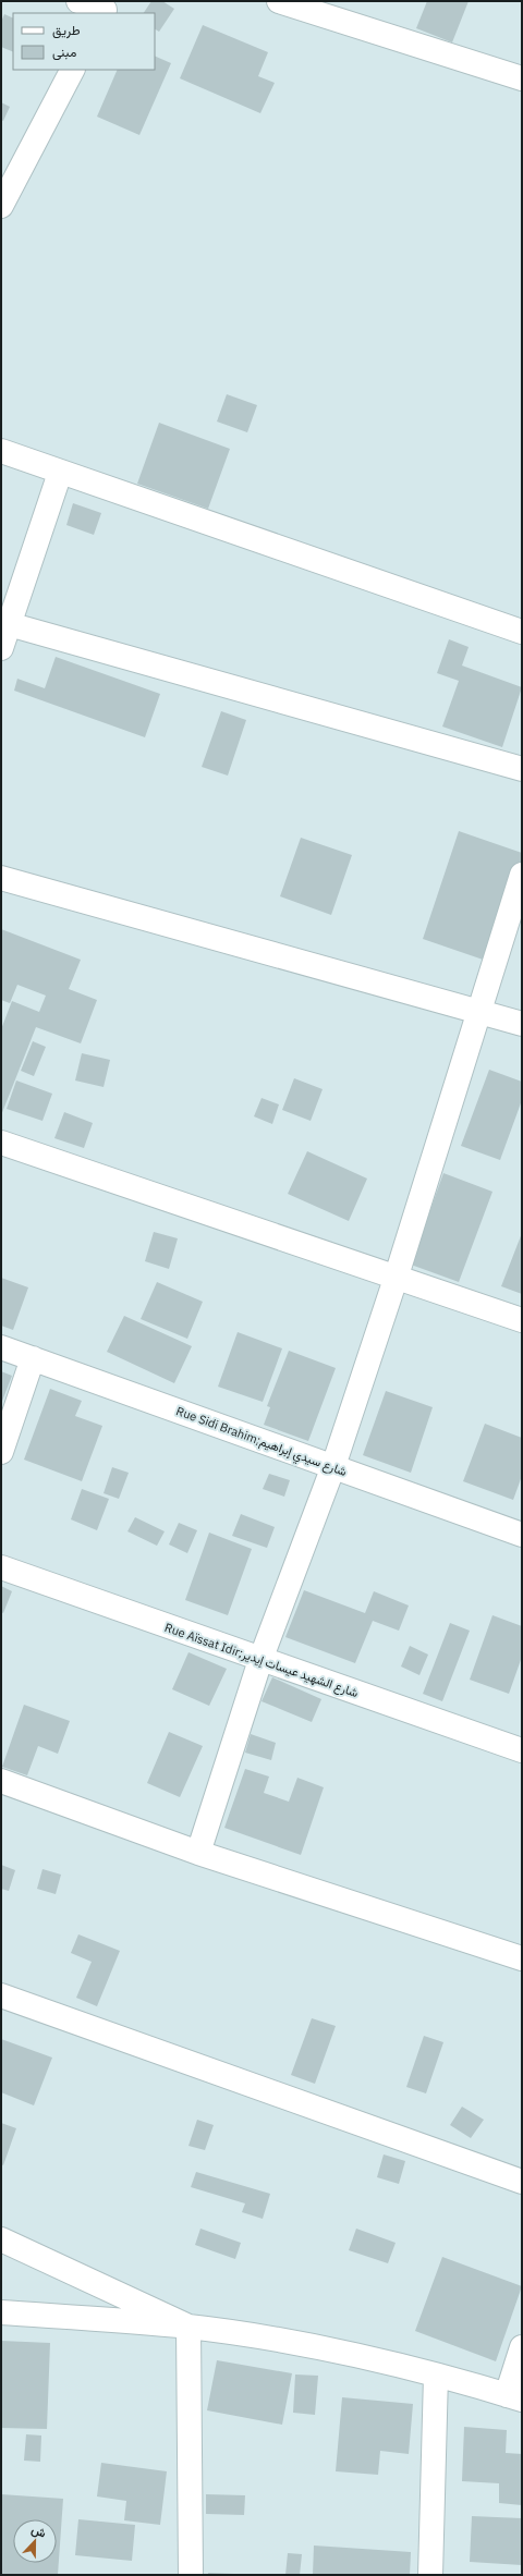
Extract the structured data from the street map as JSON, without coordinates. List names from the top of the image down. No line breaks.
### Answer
{"streets":{"street":["Rue Sidi Brahim;شارع سيدي إبراهيم","Rue Aïssat Idir;شارع الشهيد عيسات إيدير"]},"legend":["طريق","مبنى"],"north":"top"}
